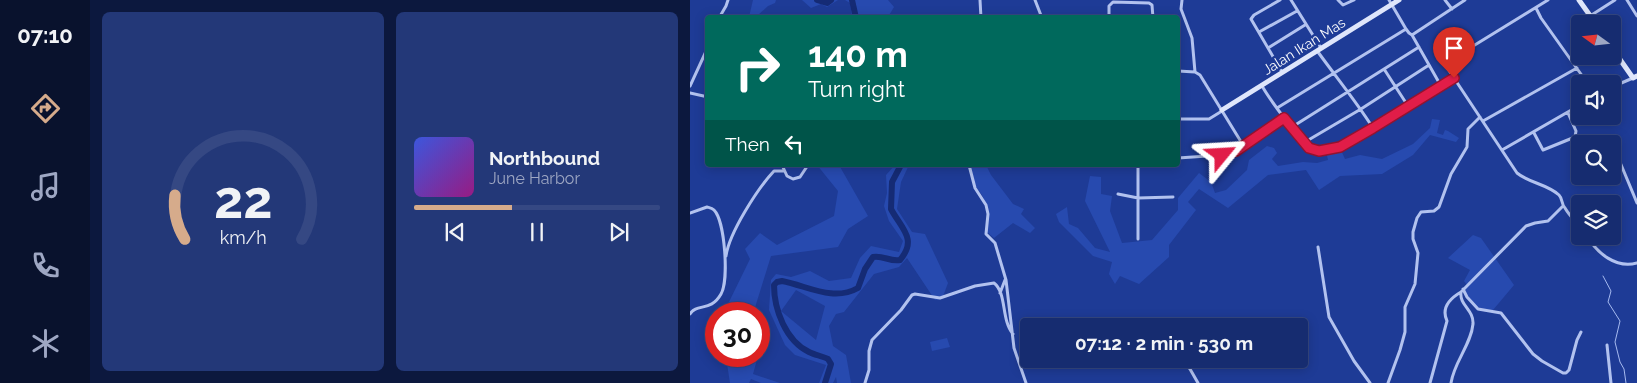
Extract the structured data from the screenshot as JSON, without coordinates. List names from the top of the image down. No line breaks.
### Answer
{"streets":{"street":["Jalan Ikan Mas"]},"north":"left","page":{"tabs":"07:10","turn":["140 m","Turn right"],"then":"Then","song":["Northbound","June Harbor"],"limit":"30","trip":"07:12 · 2 min · 530 m","gauge":["22","km/h"]}}
